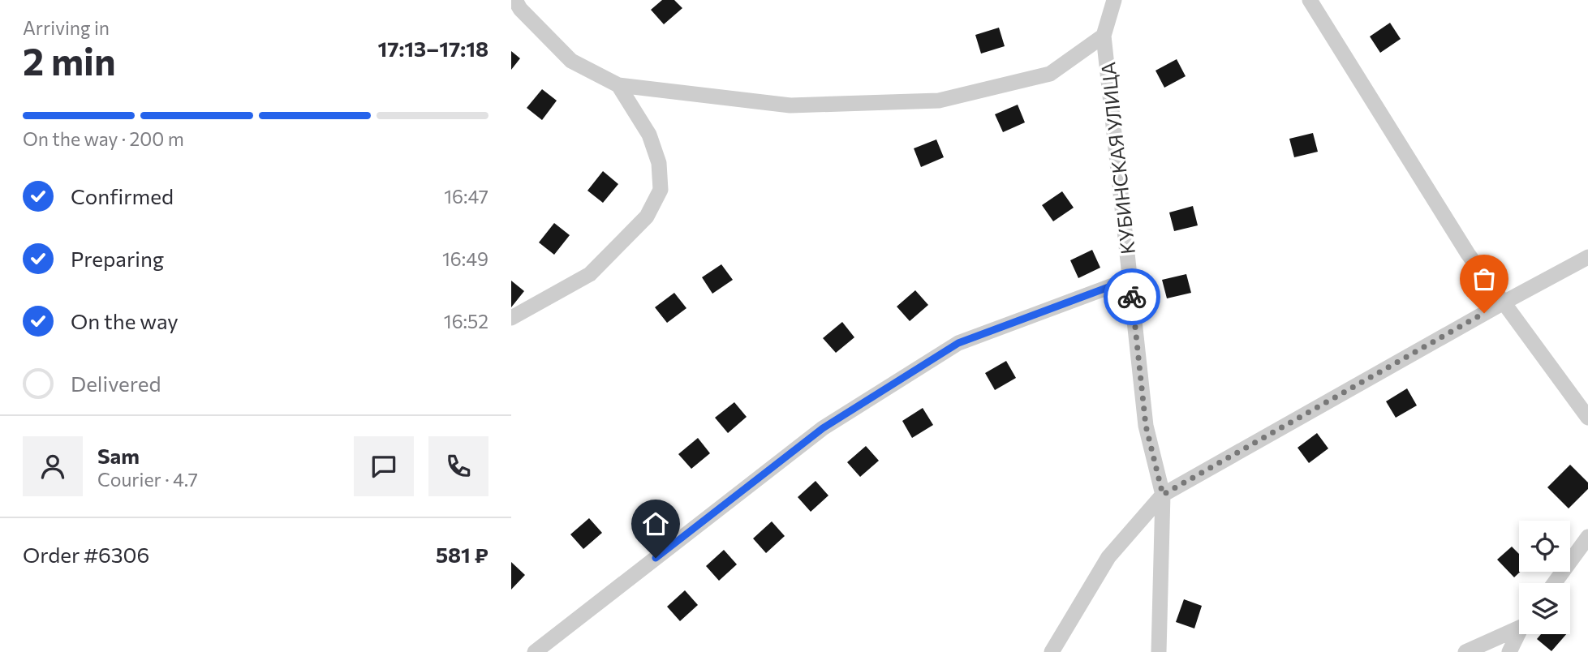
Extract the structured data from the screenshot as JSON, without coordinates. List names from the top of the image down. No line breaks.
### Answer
{"streets":{"street":["КУБИНСКАЯ УЛИЦА"]},"page":{"heading":["2 min","Arriving in","17:13–17:18"],"panel":["Sam","Courier · 4.7","Order #6306","581 ₽"],"bar":"On the way · 200 m","list":[["Confirmed","16:47"],["Preparing","16:49"],["On the way","16:52"],"Delivered"]}}
